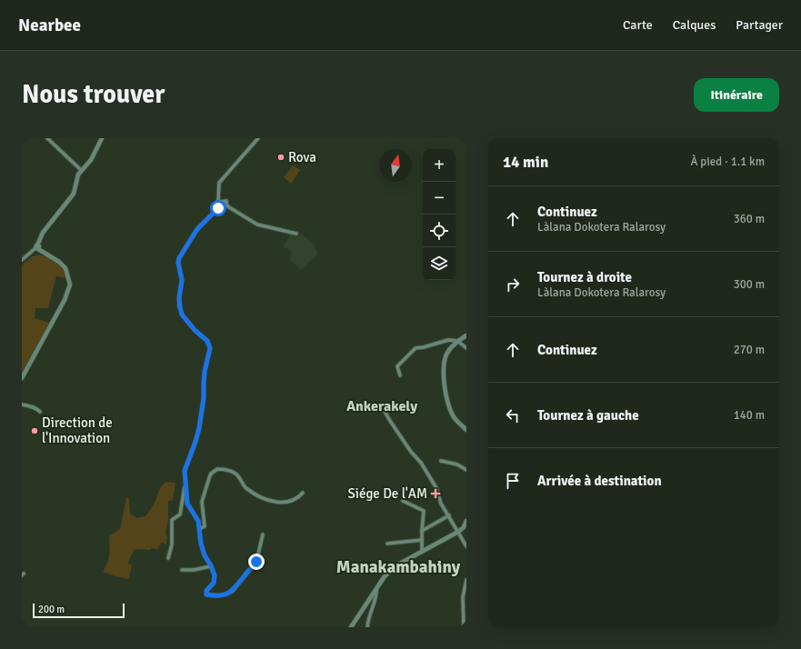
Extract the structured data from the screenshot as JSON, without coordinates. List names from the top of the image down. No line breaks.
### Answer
{"districts":["Ankerakely","Manakambahiny"],"places":{"other":["Rova","Direction de l'Innovation"],"health":["Siége De l'AM"]},"scale_bar":"200 m","north":"top","page":{"header":"Nearbee","nav":["Carte","Calques","Partager"],"buttons":"Itinéraire","title":"Nous trouver","heading":["14 min","À pied · 1.1 km"],"map_buttons":["+","−"],"list":[["Continuez","Làlana Dokotera Ralarosy","360 m"],["Tournez à droite","Làlana Dokotera Ralarosy","300 m"],["Continuez","270 m"],["Tournez à gauche","140 m"],"Arrivée à destination"],"scale":"200 m"}}
